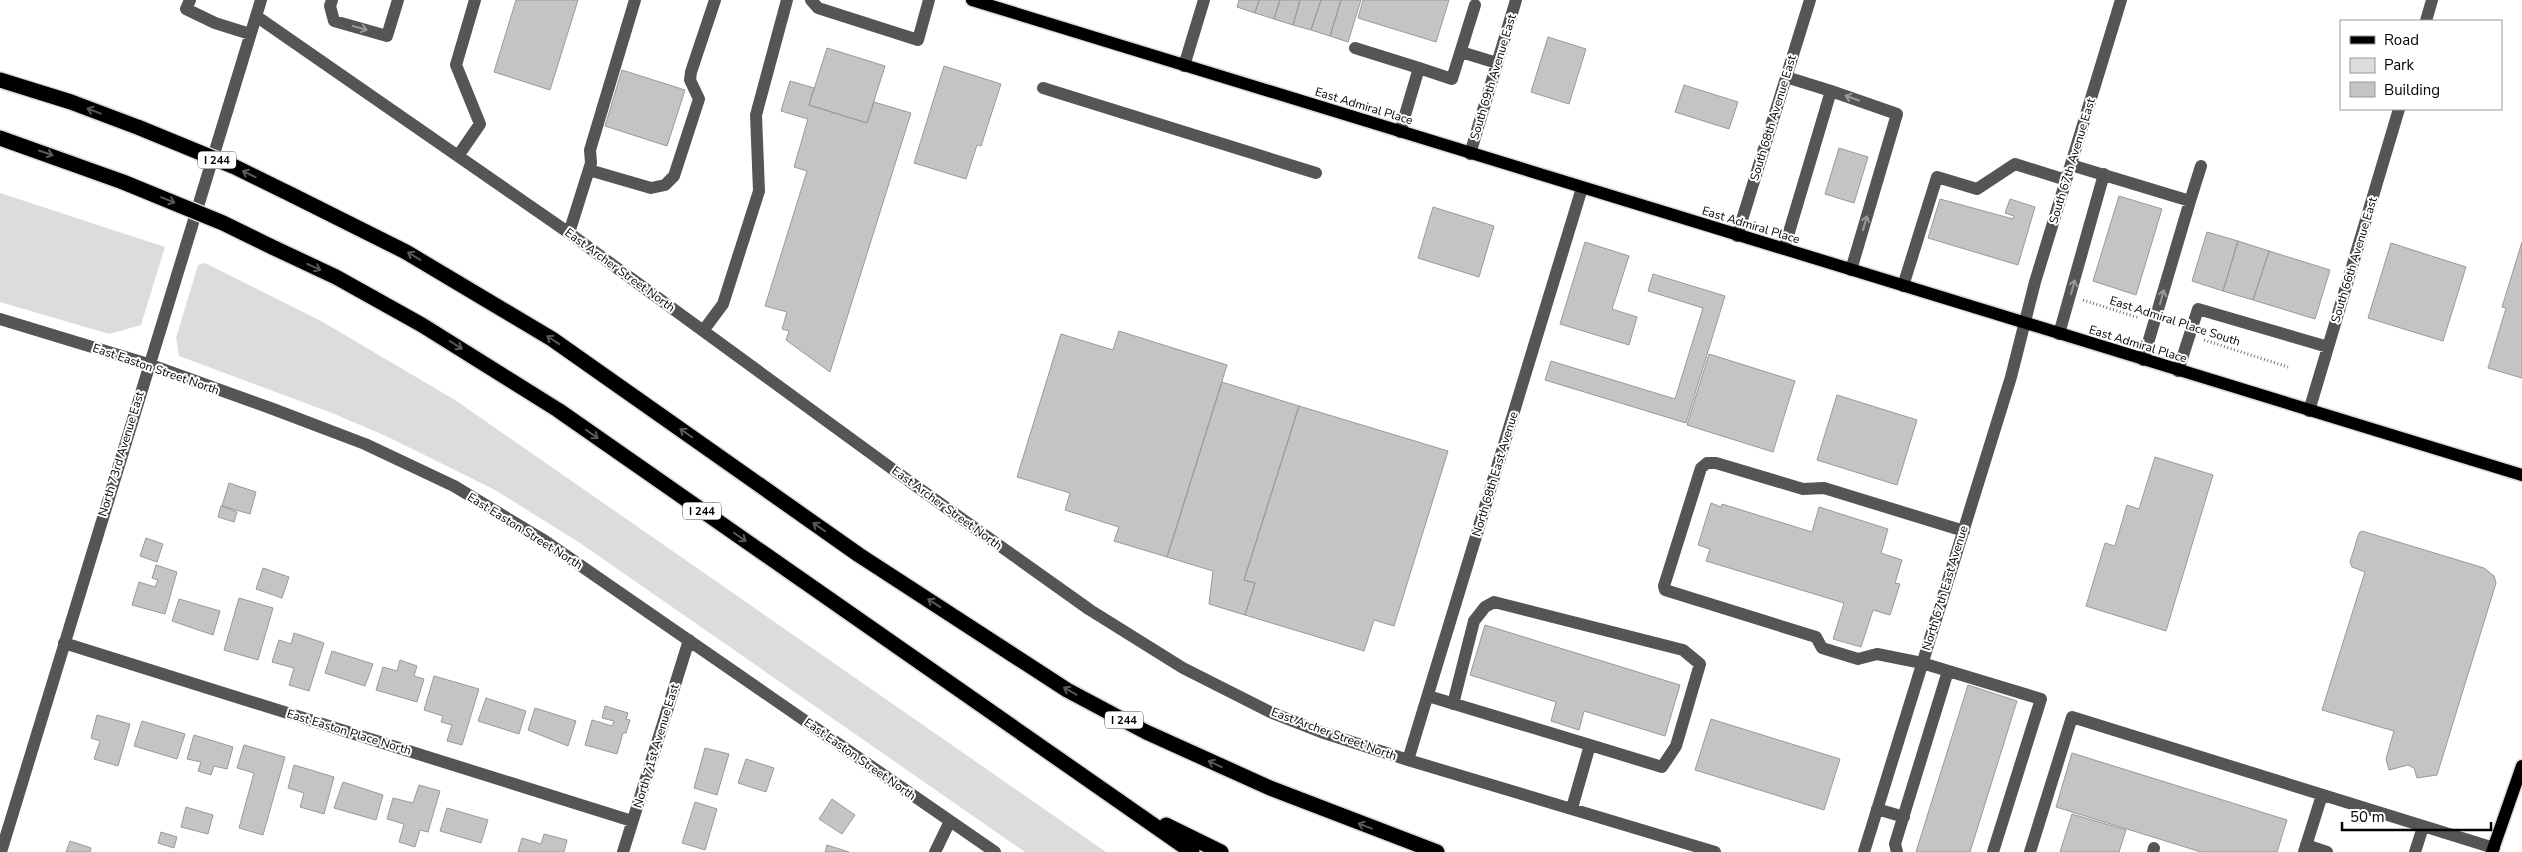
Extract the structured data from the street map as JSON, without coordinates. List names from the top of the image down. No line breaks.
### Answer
{"streets":{"highway":["I 244"],"main road":["East Admiral Place"],"street":["South 69th Avenue East","South 68th Avenue East","South 67th Avenue East","South 66th Avenue East","East Archer Street North","East Easton Street North","North 73rd Avenue East","North 68th East Avenue","North 67th East Avenue","East Easton Place North","North 71st Avenue East"],"path":["East Admiral Place South"]},"crossings":[["South 69th Avenue East","East Admiral Place"],["East Admiral Place","South 68th Avenue East"],["East Admiral Place","South 67th Avenue East"],["East Admiral Place","South 66th Avenue East"],["East Admiral Place","North 68th East Avenue"],["East Admiral Place","North 67th East Avenue"],["South 67th Avenue East","North 67th East Avenue"],["East Archer Street North","North 73rd Avenue East"],["East Archer Street North","North 68th East Avenue"],["East Easton Street North","North 73rd Avenue East"],["East Easton Street North","North 71st Avenue East"],["North 73rd Avenue East","East Easton Place North"],["East Easton Place North","North 71st Avenue East"]],"legend":["Road","Park","Building"],"scale_bar":"50 m"}
